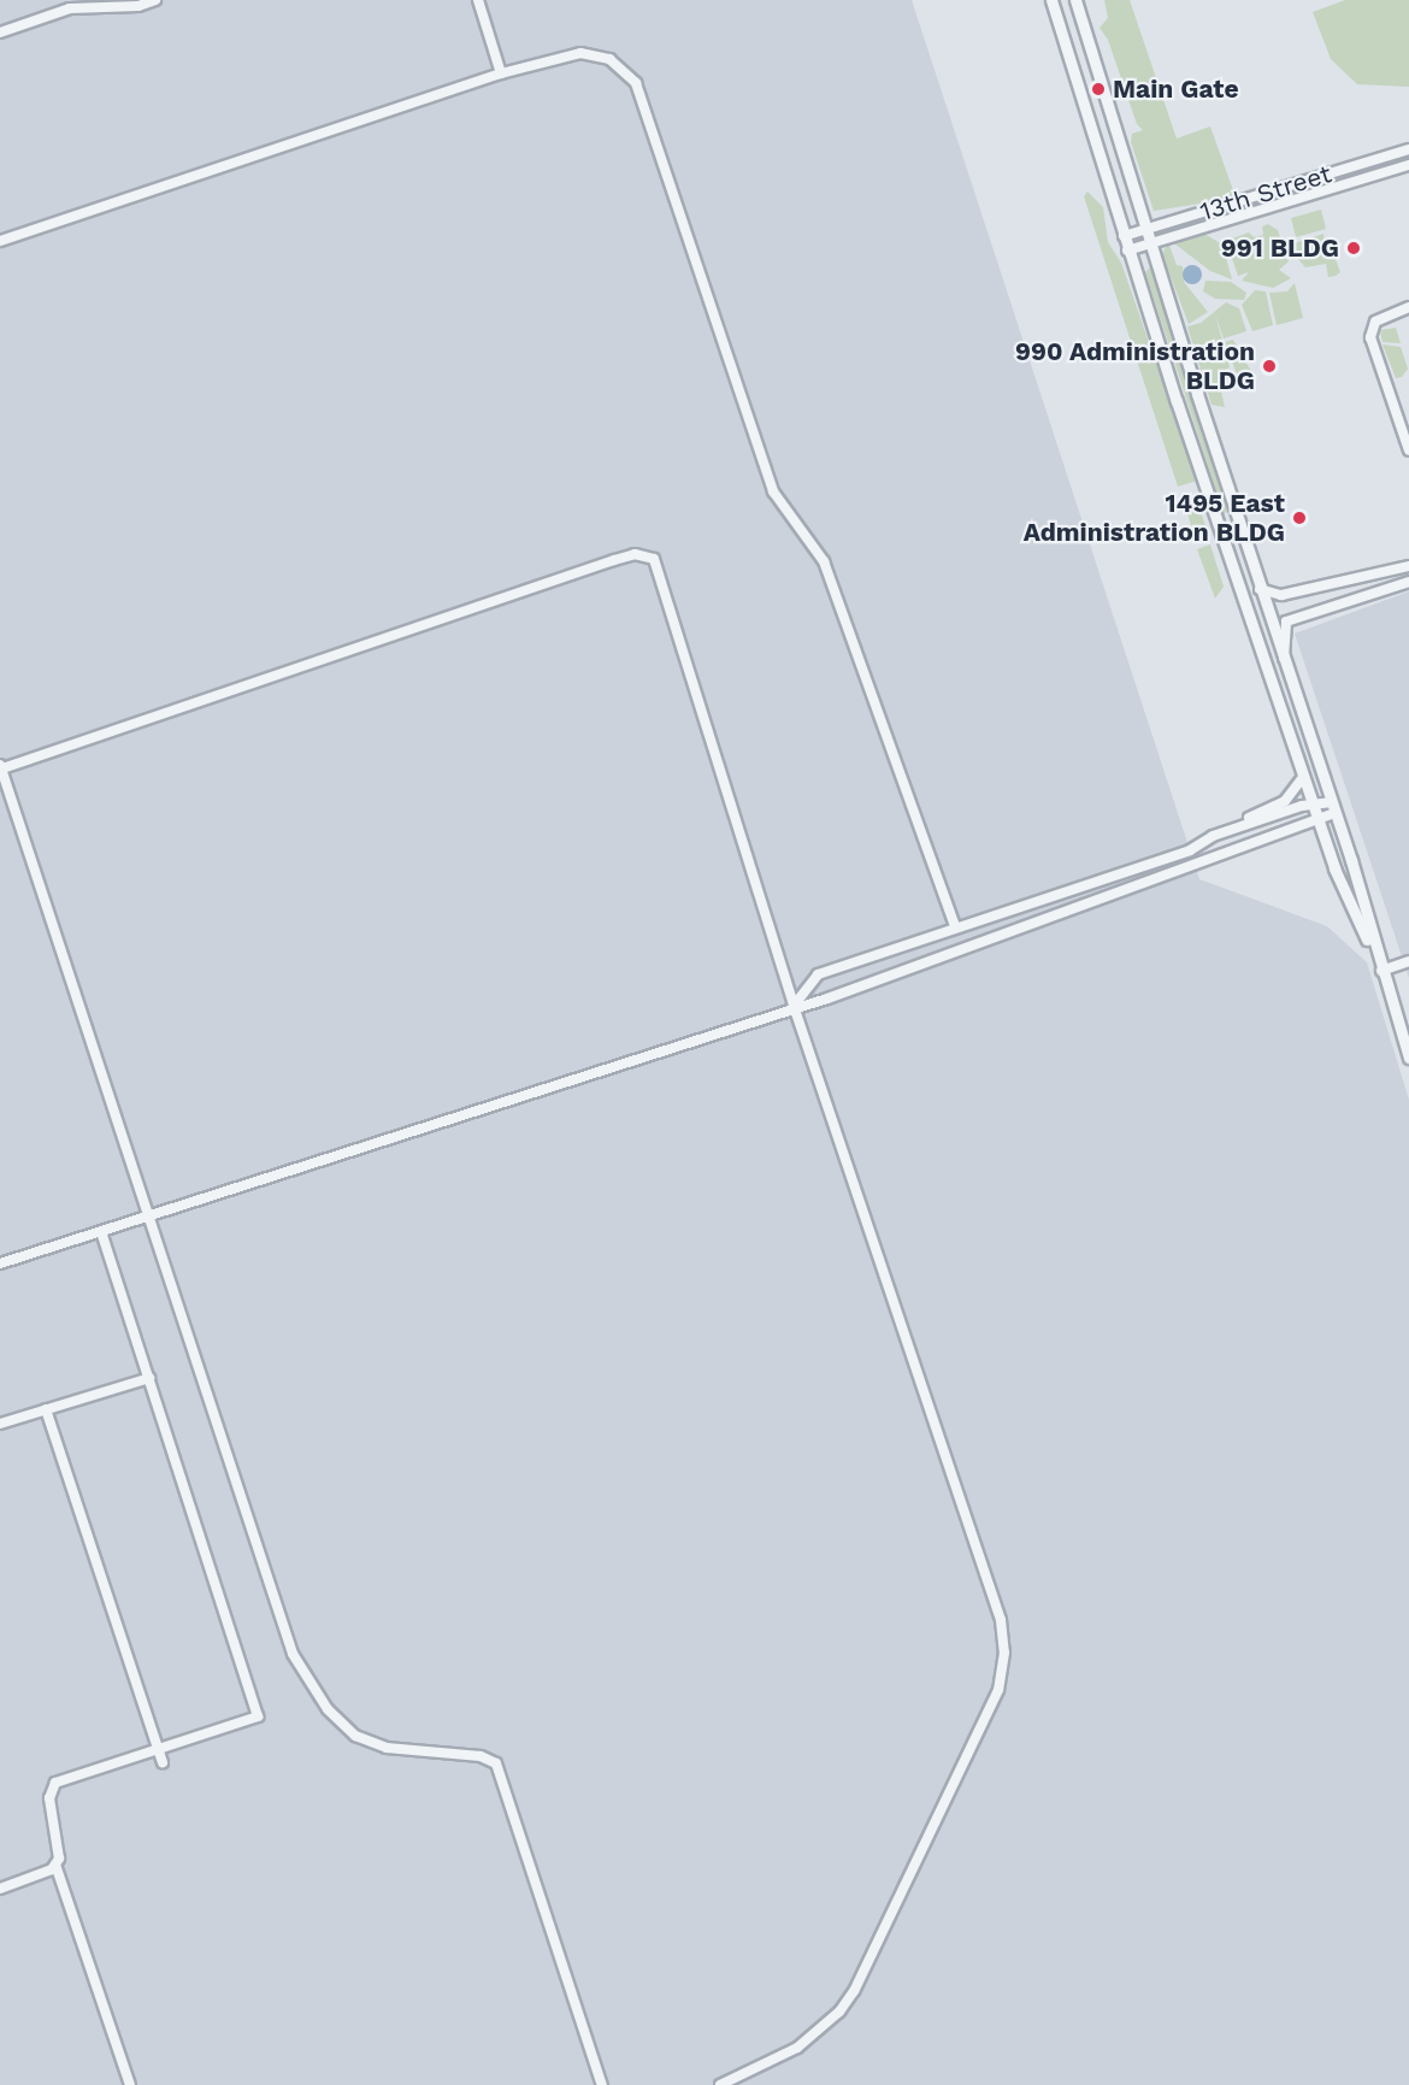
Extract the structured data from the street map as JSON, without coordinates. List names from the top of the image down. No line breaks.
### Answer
{"streets":{"street":["13th Street"]},"places":["Main Gate","991 BLDG","990 Administration BLDG","1495 East Administration BLDG"]}
